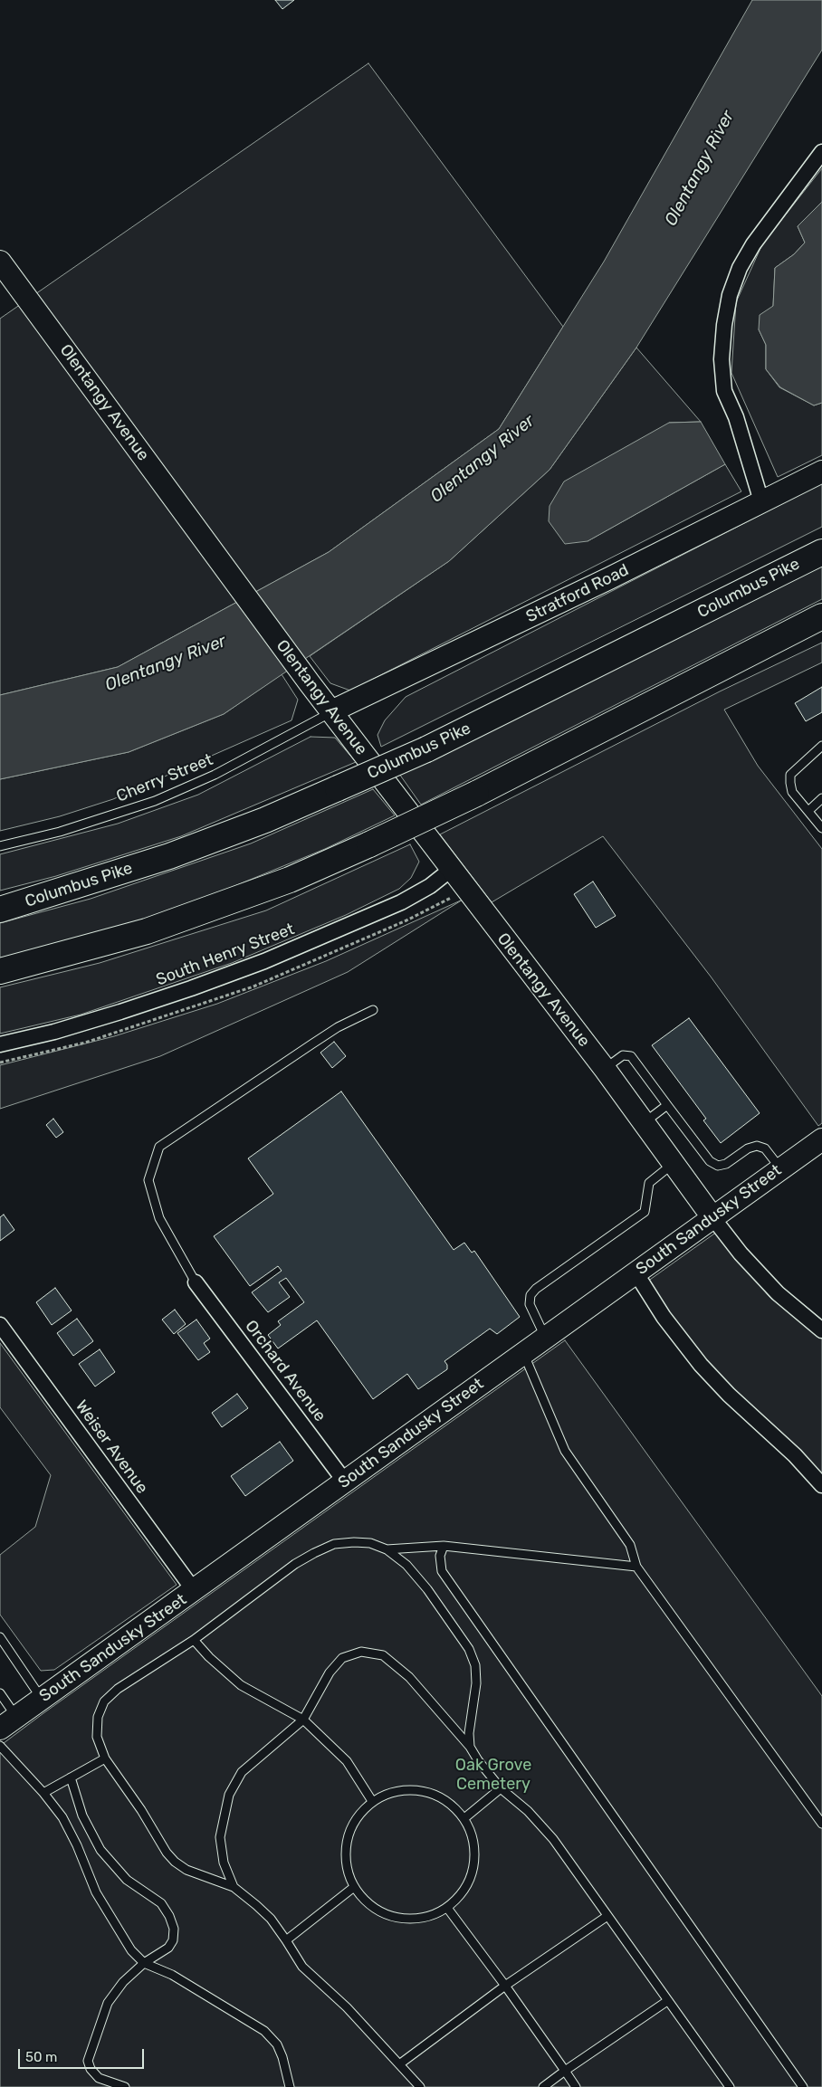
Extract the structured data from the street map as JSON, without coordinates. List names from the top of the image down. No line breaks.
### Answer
{"streets":{"highway":["Columbus Pike"],"street":["Olentangy Avenue","Stratford Road","South Henry Street","South Sandusky Street","Orchard Avenue","Weiser Avenue"],"lane":["Cherry Street"]},"crossings":[["Olentangy Avenue","Stratford Road"],["Olentangy Avenue","Cherry Street"],["Olentangy Avenue","South Henry Street"],["Olentangy Avenue","South Sandusky Street"],["Stratford Road","Cherry Street"],["South Sandusky Street","Orchard Avenue"],["South Sandusky Street","Weiser Avenue"]],"water":["Olentangy River"],"parks":["Oak Grove Cemetery"],"scale_bar":"50 m"}
